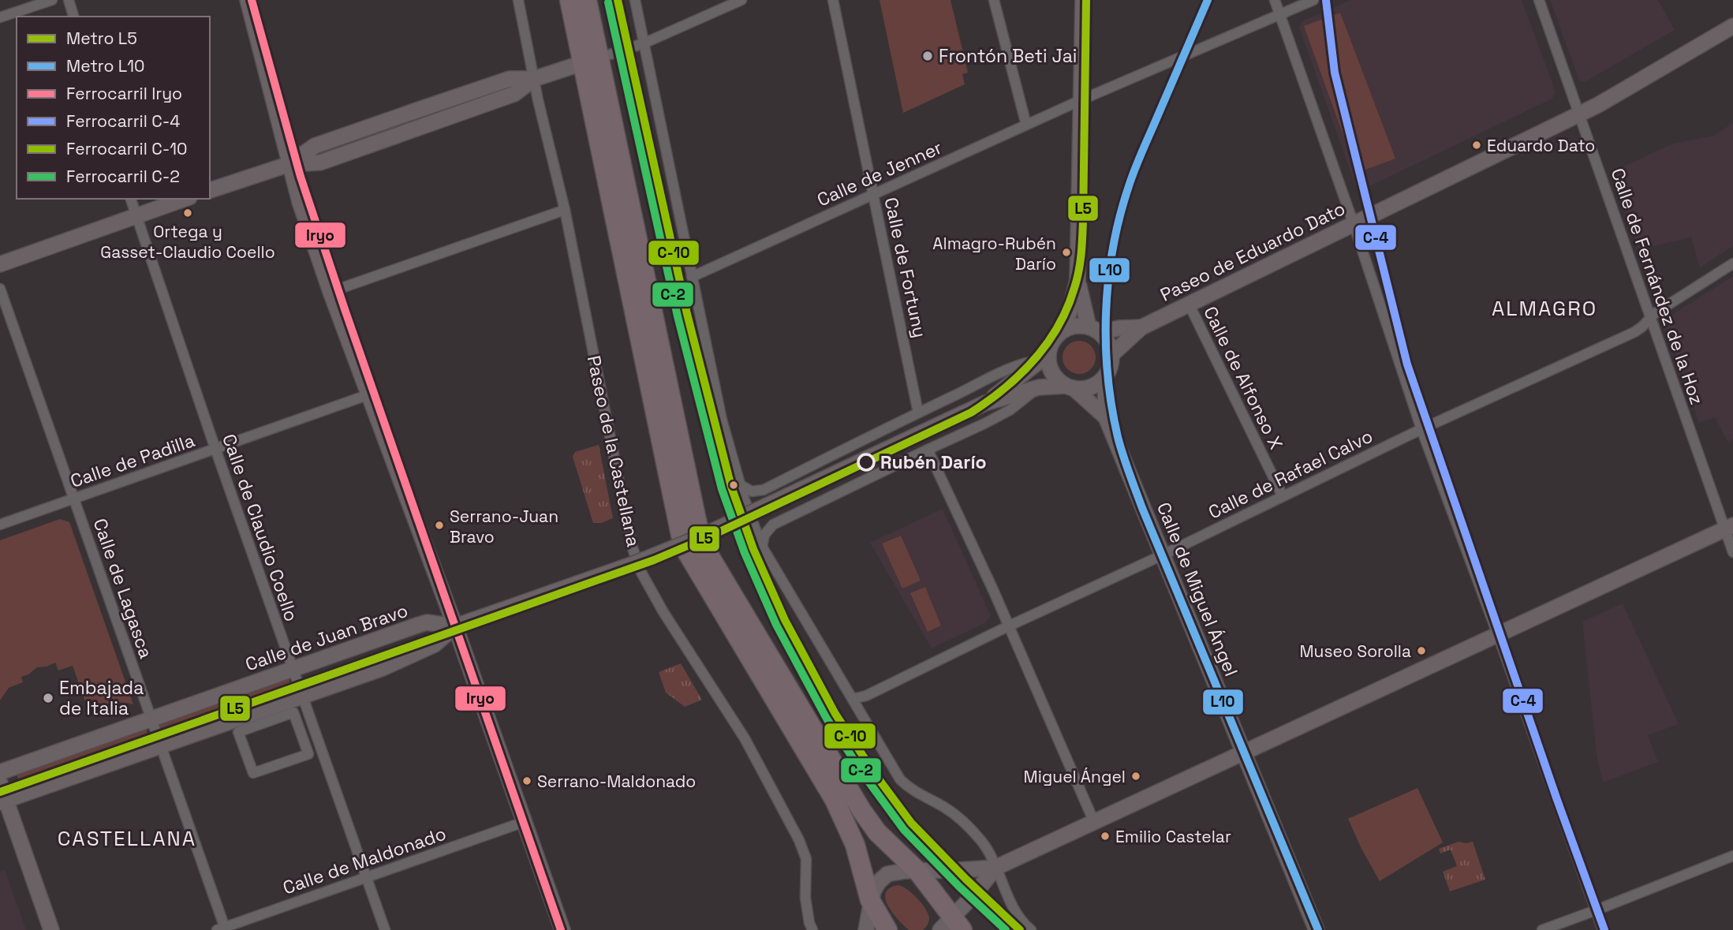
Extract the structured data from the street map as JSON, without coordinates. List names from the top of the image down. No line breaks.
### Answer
{"streets":{"main road":["Paseo de Eduardo Dato","Calle de Miguel Ángel","Calle de Juan Bravo"],"street":["Calle de Jenner","Calle de Fortuny","Calle de Fernández de la Hoz","Calle de Alfonso X","Paseo de la Castellana","Calle de Padilla","Calle de Rafael Calvo","Calle de Claudio Coello","Calle de Lagasca","Calle de Maldonado"]},"crossings":[["Calle de Jenner","Calle de Fortuny"],["Paseo de Eduardo Dato","Calle de Fernández de la Hoz"],["Paseo de Eduardo Dato","Calle de Alfonso X"],["Paseo de Eduardo Dato","Calle de Miguel Ángel"],["Calle de Fernández de la Hoz","Calle de Rafael Calvo"],["Calle de Alfonso X","Calle de Rafael Calvo"],["Calle de Padilla","Calle de Claudio Coello"],["Calle de Padilla","Calle de Lagasca"],["Calle de Rafael Calvo","Calle de Miguel Ángel"],["Calle de Claudio Coello","Calle de Juan Bravo"],["Calle de Claudio Coello","Calle de Maldonado"],["Calle de Lagasca","Calle de Juan Bravo"],["Calle de Lagasca","Calle de Maldonado"]],"districts":["ALMAGRO","CASTELLANA"],"places":["Frontón Beti Jai","Eduardo Dato","Ortega y Gasset-Claudio Coello","Almagro-Rubén Darío","Rubén Darío","Serrano-Juan Bravo","Museo Sorolla","Embajada de Italia","Miguel Ángel","Serrano-Maldonado","Emilio Castelar"],"lines":["metro line L5","metro line L10","rail line Iryo","rail line C-4","rail line C-10","rail line C-2"],"legend":["Metro L5","Metro L10","Ferrocarril Iryo","Ferrocarril C-4","Ferrocarril C-10","Ferrocarril C-2"]}
